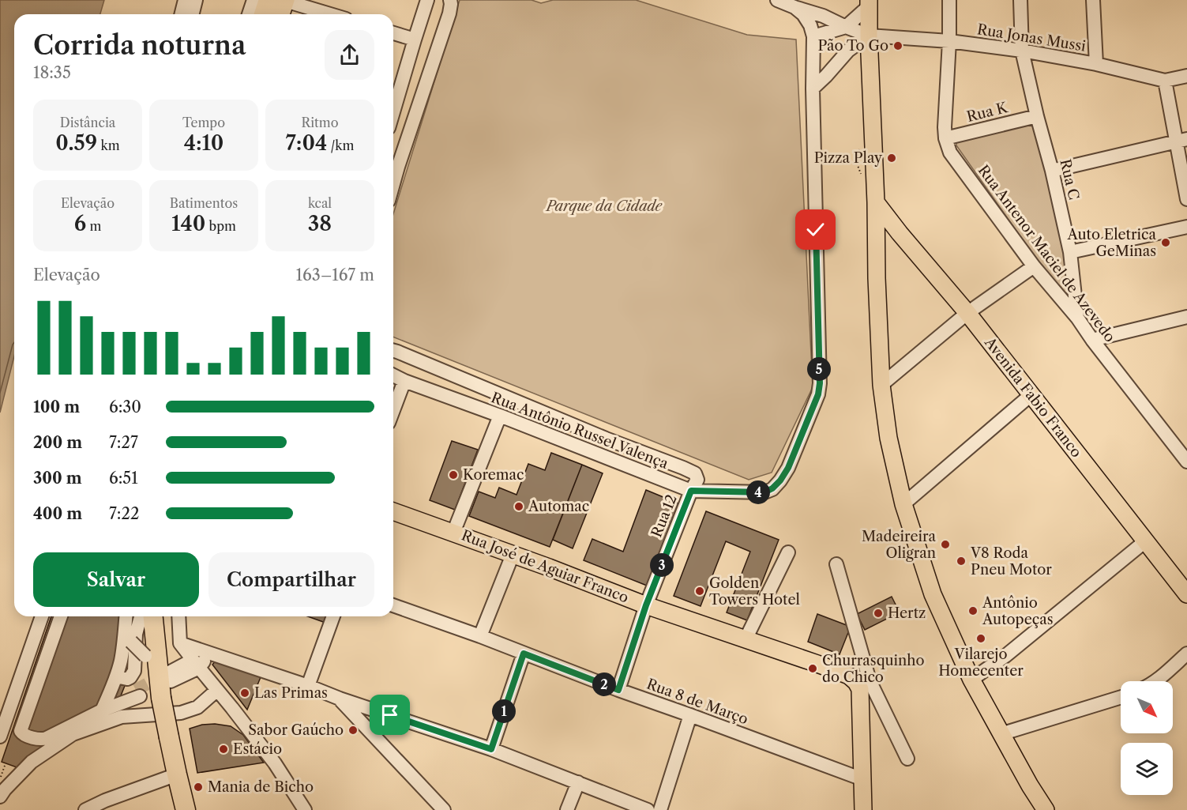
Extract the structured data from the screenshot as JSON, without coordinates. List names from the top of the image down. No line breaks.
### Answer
{"streets":{"main road":["Avenida Fabio Franco","Rua José de Aguiar Franco"],"street":["Rua Jonas Mussi","Rua K","Rua C","Rua Antenor Maciel de Azevedo","Rua Antônio Russel Valença","Rua 12","Rua 8 de Março"]},"crossings":[["Rua Jonas Mussi","Rua C"],["Rua Jonas Mussi","Rua Antenor Maciel de Azevedo"],["Rua K","Rua C"],["Rua K","Rua Antenor Maciel de Azevedo"],["Rua C","Rua Antenor Maciel de Azevedo"],["Rua Antônio Russel Valença","Rua 12"],["Rua 12","Rua José de Aguiar Franco"],["Rua 12","Rua 8 de Março"]],"parks":["Parque da Cidade"],"places":["Pão To Go","Pizza Play","Auto Eletrica GeMinas","Koremac","Automac","Madeireira Oligran","V8 Roda Pneu Motor","Golden Towers Hotel","Antônio Autopeças","Hertz","Vilarejo Homecenter","Churrasquinho do Chico","Las Primas","Sabor Gaúcho","Estácio","Mania de Bicho"],"north":"bottom right","page":{"heading":["Corrida noturna","18:35"],"stats":[["Distância","0.59 km"],["Tempo","4:10"],["Ritmo","7:04 /km"],["Elevação","6 m"],["Batimentos","140 bpm"],["kcal","38"]],"chart":["Elevação","163–167 m"],"pins":["5","4","3","2","1"],"list":[{"name":"100 m","note":"6:30"},{"name":"200 m","note":"7:27"},{"name":"300 m","note":"6:51"},{"name":"400 m","note":"7:22"}],"buttons":["Salvar","Compartilhar"]}}
